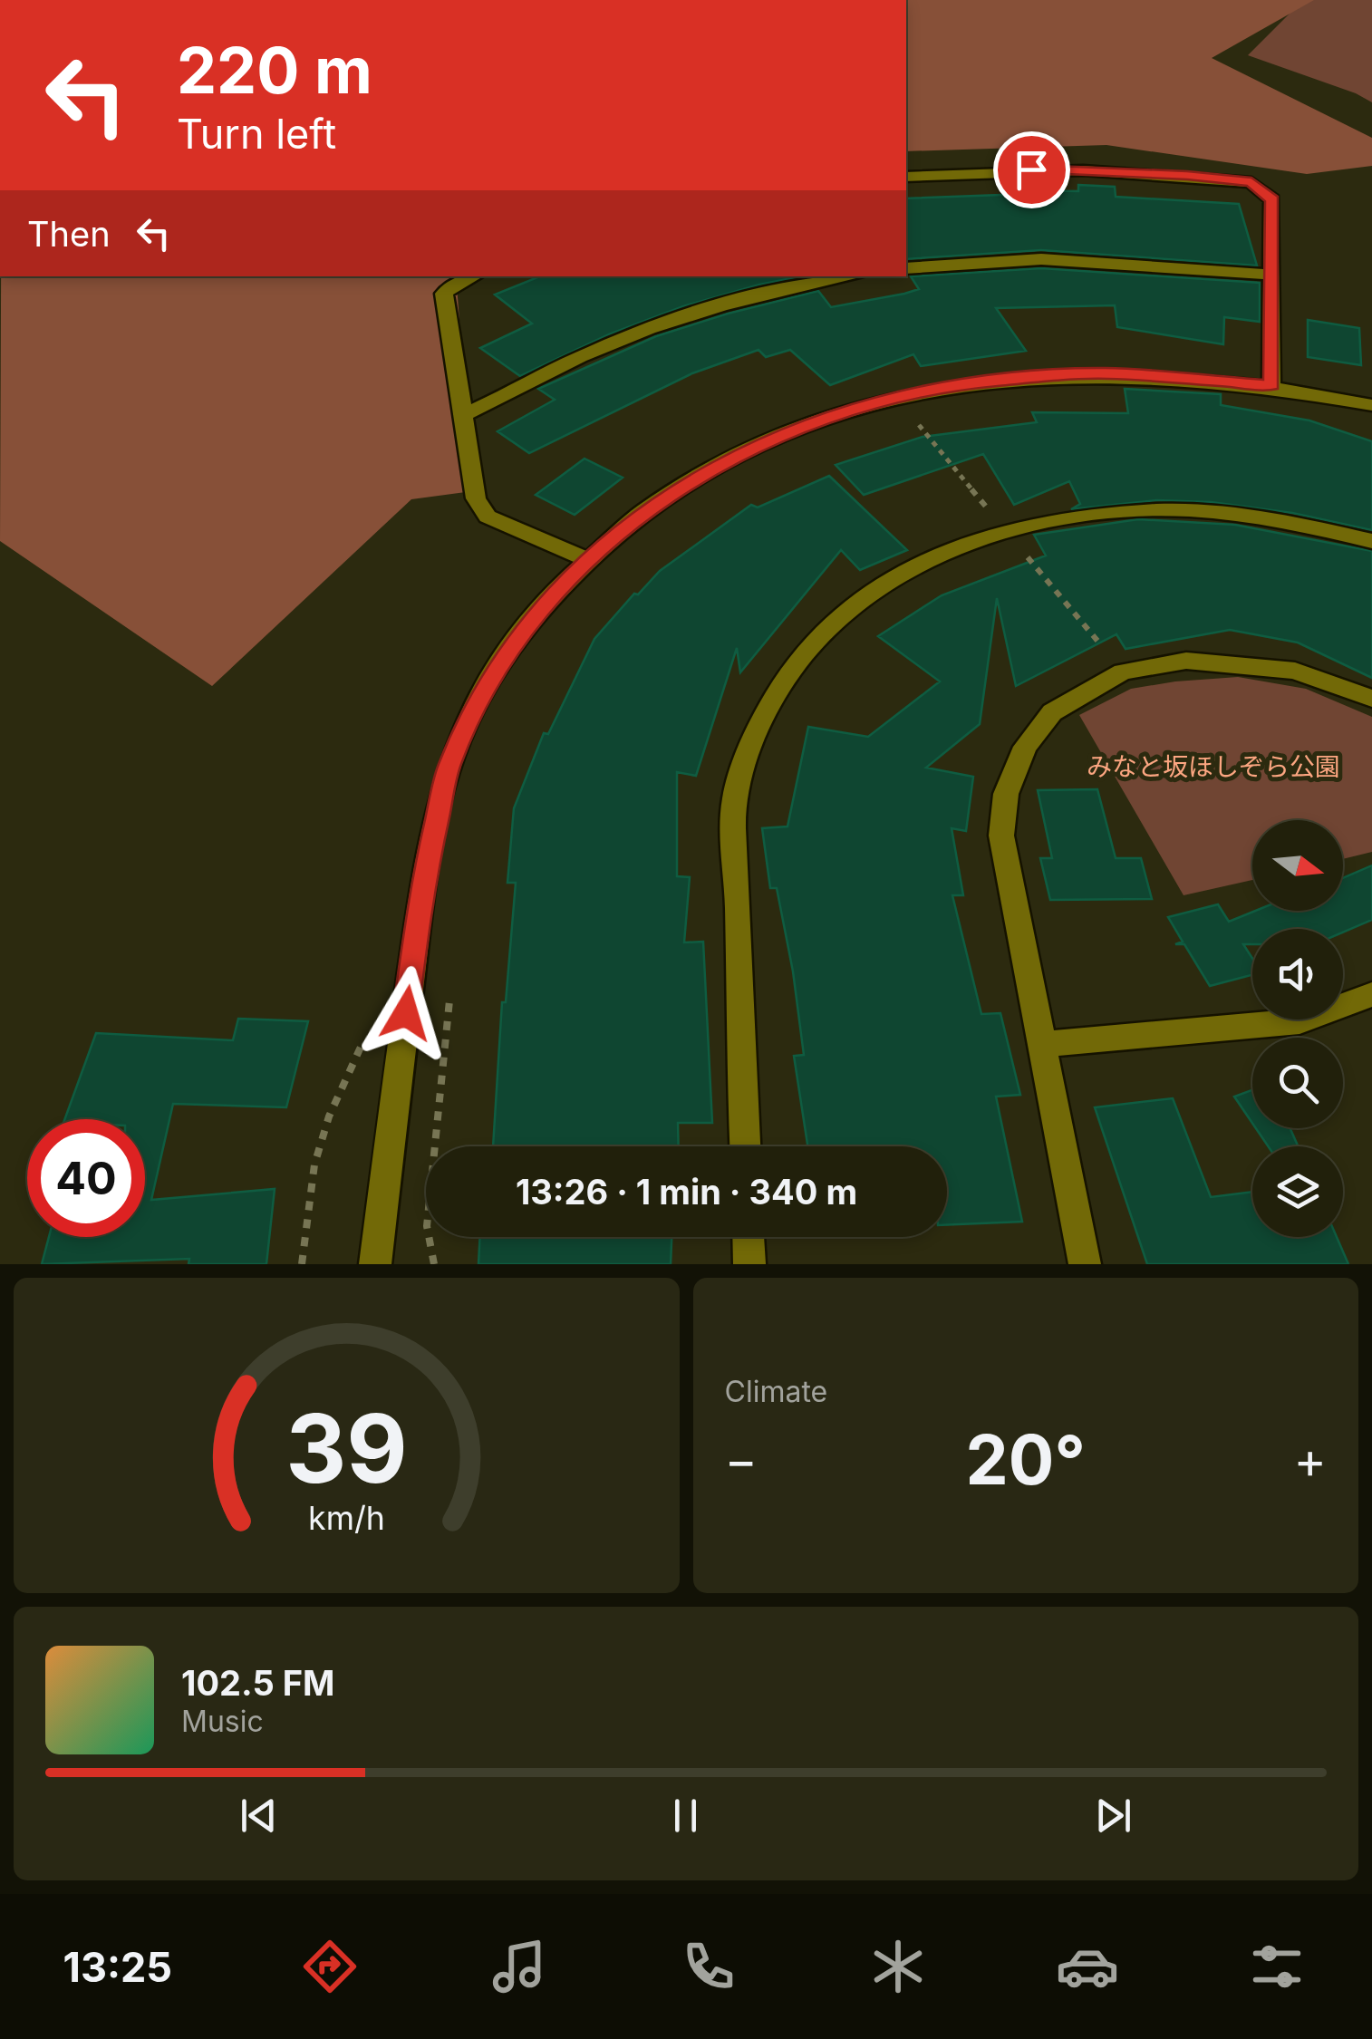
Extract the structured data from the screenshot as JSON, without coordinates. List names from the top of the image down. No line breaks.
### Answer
{"parks":["みなと坂ほしぞら公園"],"north":"right","page":{"turn":["220 m","Turn left"],"then":"Then","limit":"40","trip":"13:26 · 1 min · 340 m","tile":"Climate","heat":["−","20°","+"],"song":["102.5 FM","Music"],"tabs":"13:25","gauge":["39","km/h"]}}
